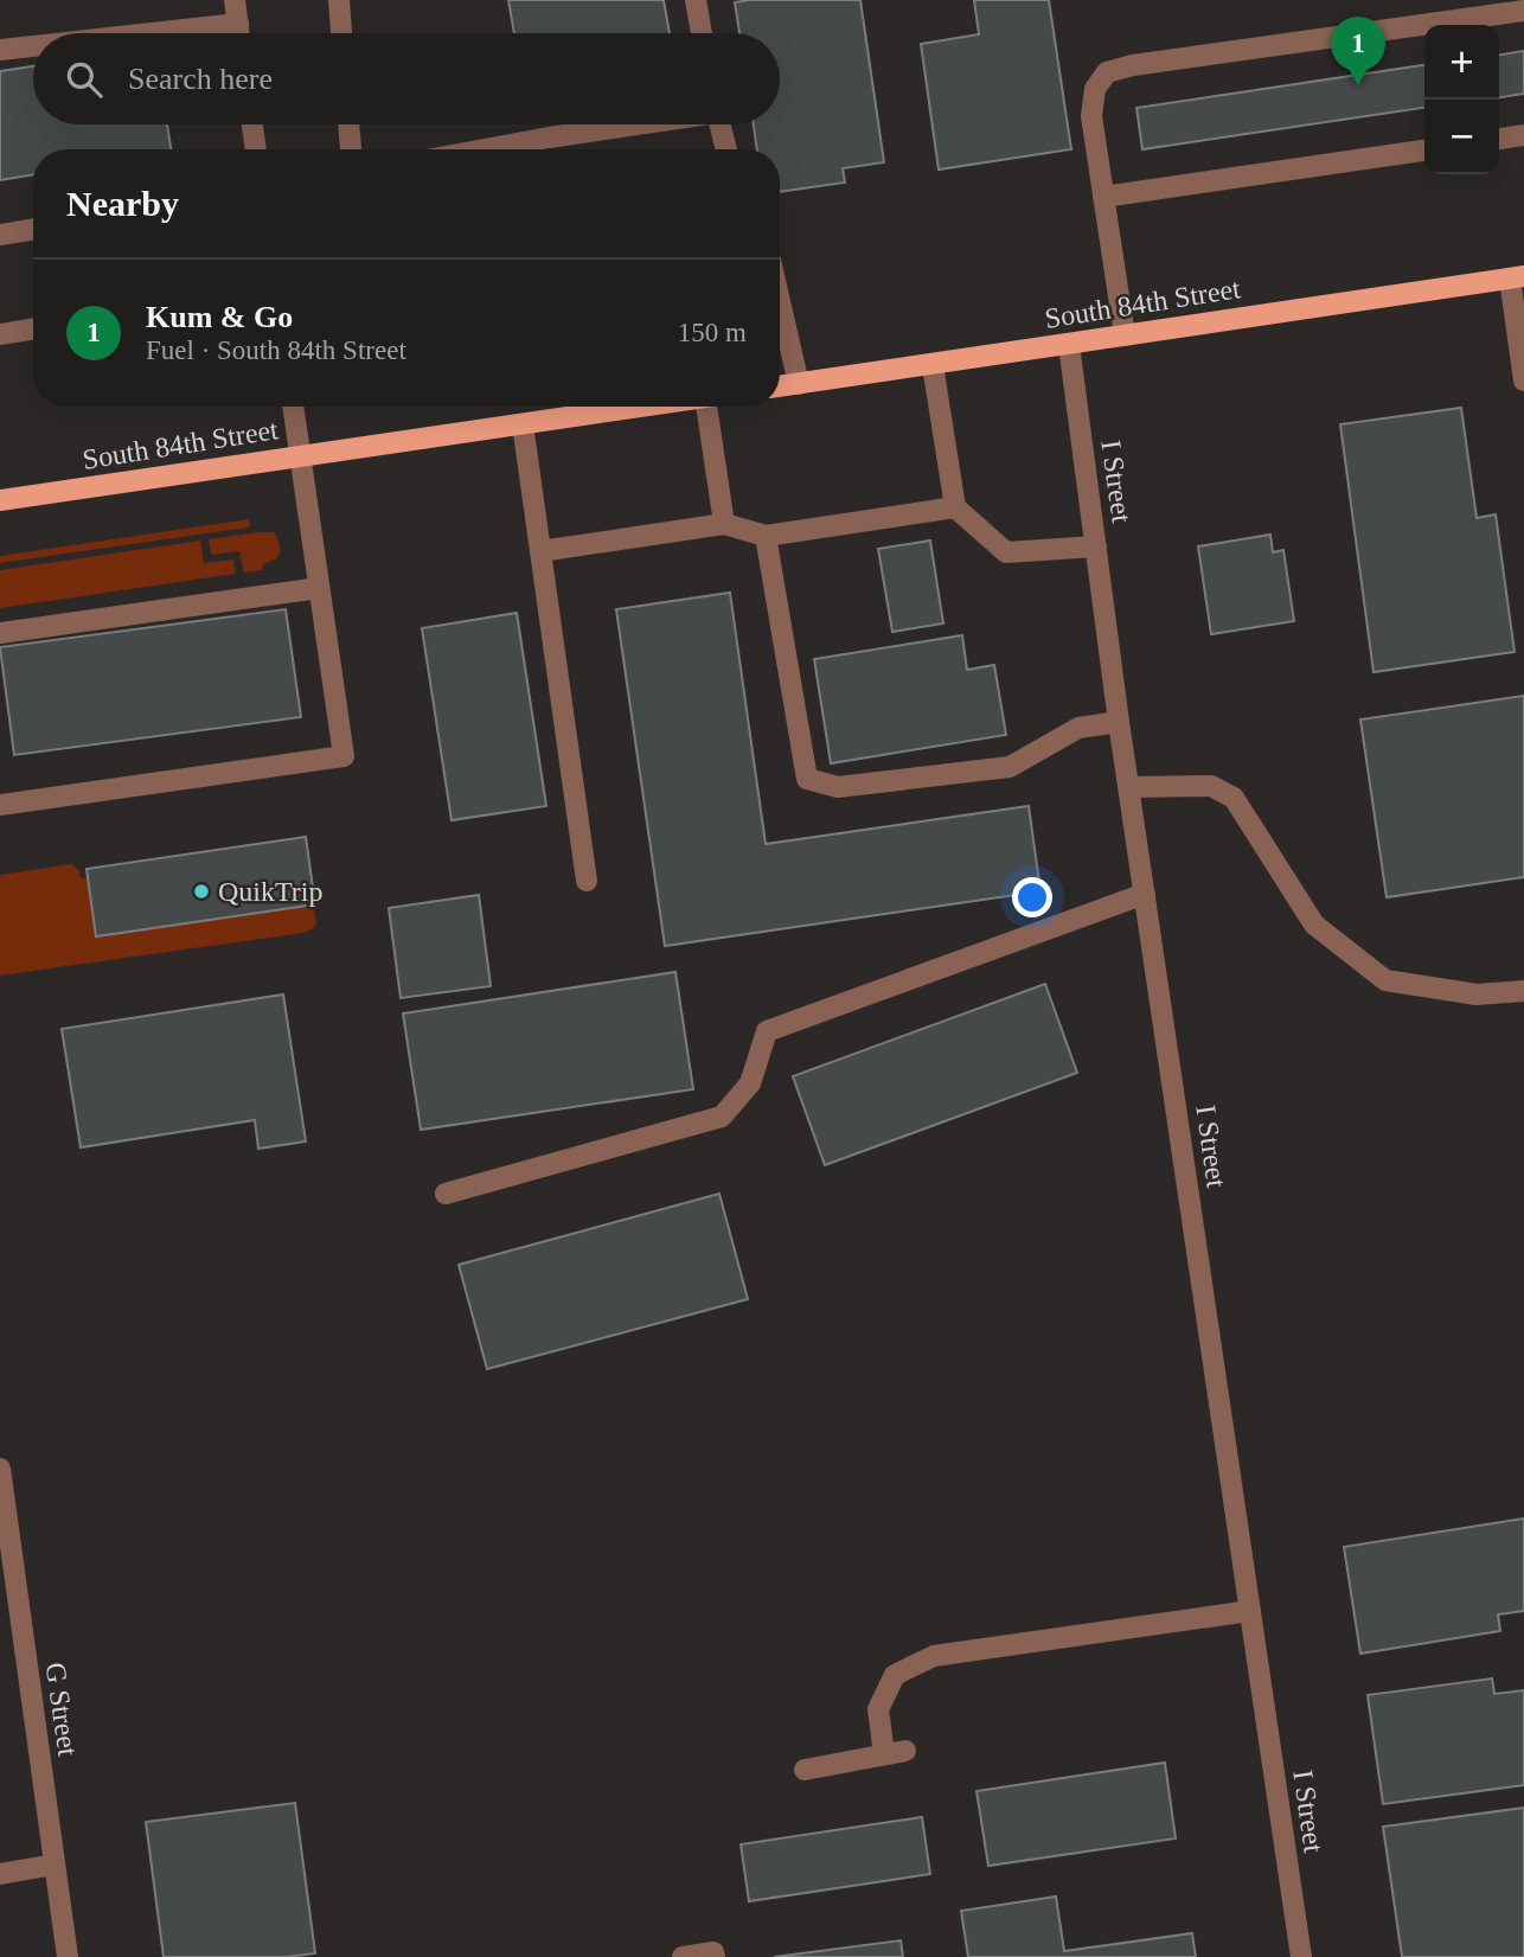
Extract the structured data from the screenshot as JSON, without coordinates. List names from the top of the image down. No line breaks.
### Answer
{"streets":{"main road":["South 84th Street"],"street":["I Street","G Street"]},"crossings":[["South 84th Street","I Street"]],"places":["QuikTrip"],"page":{"pins":"1","map_buttons":["+","−"],"search":"Search here","heading":"Nearby","list":[{"mark":"1","name":"Kum & Go","note":"Fuel · South 84th Street","value":"150 m"}]}}
